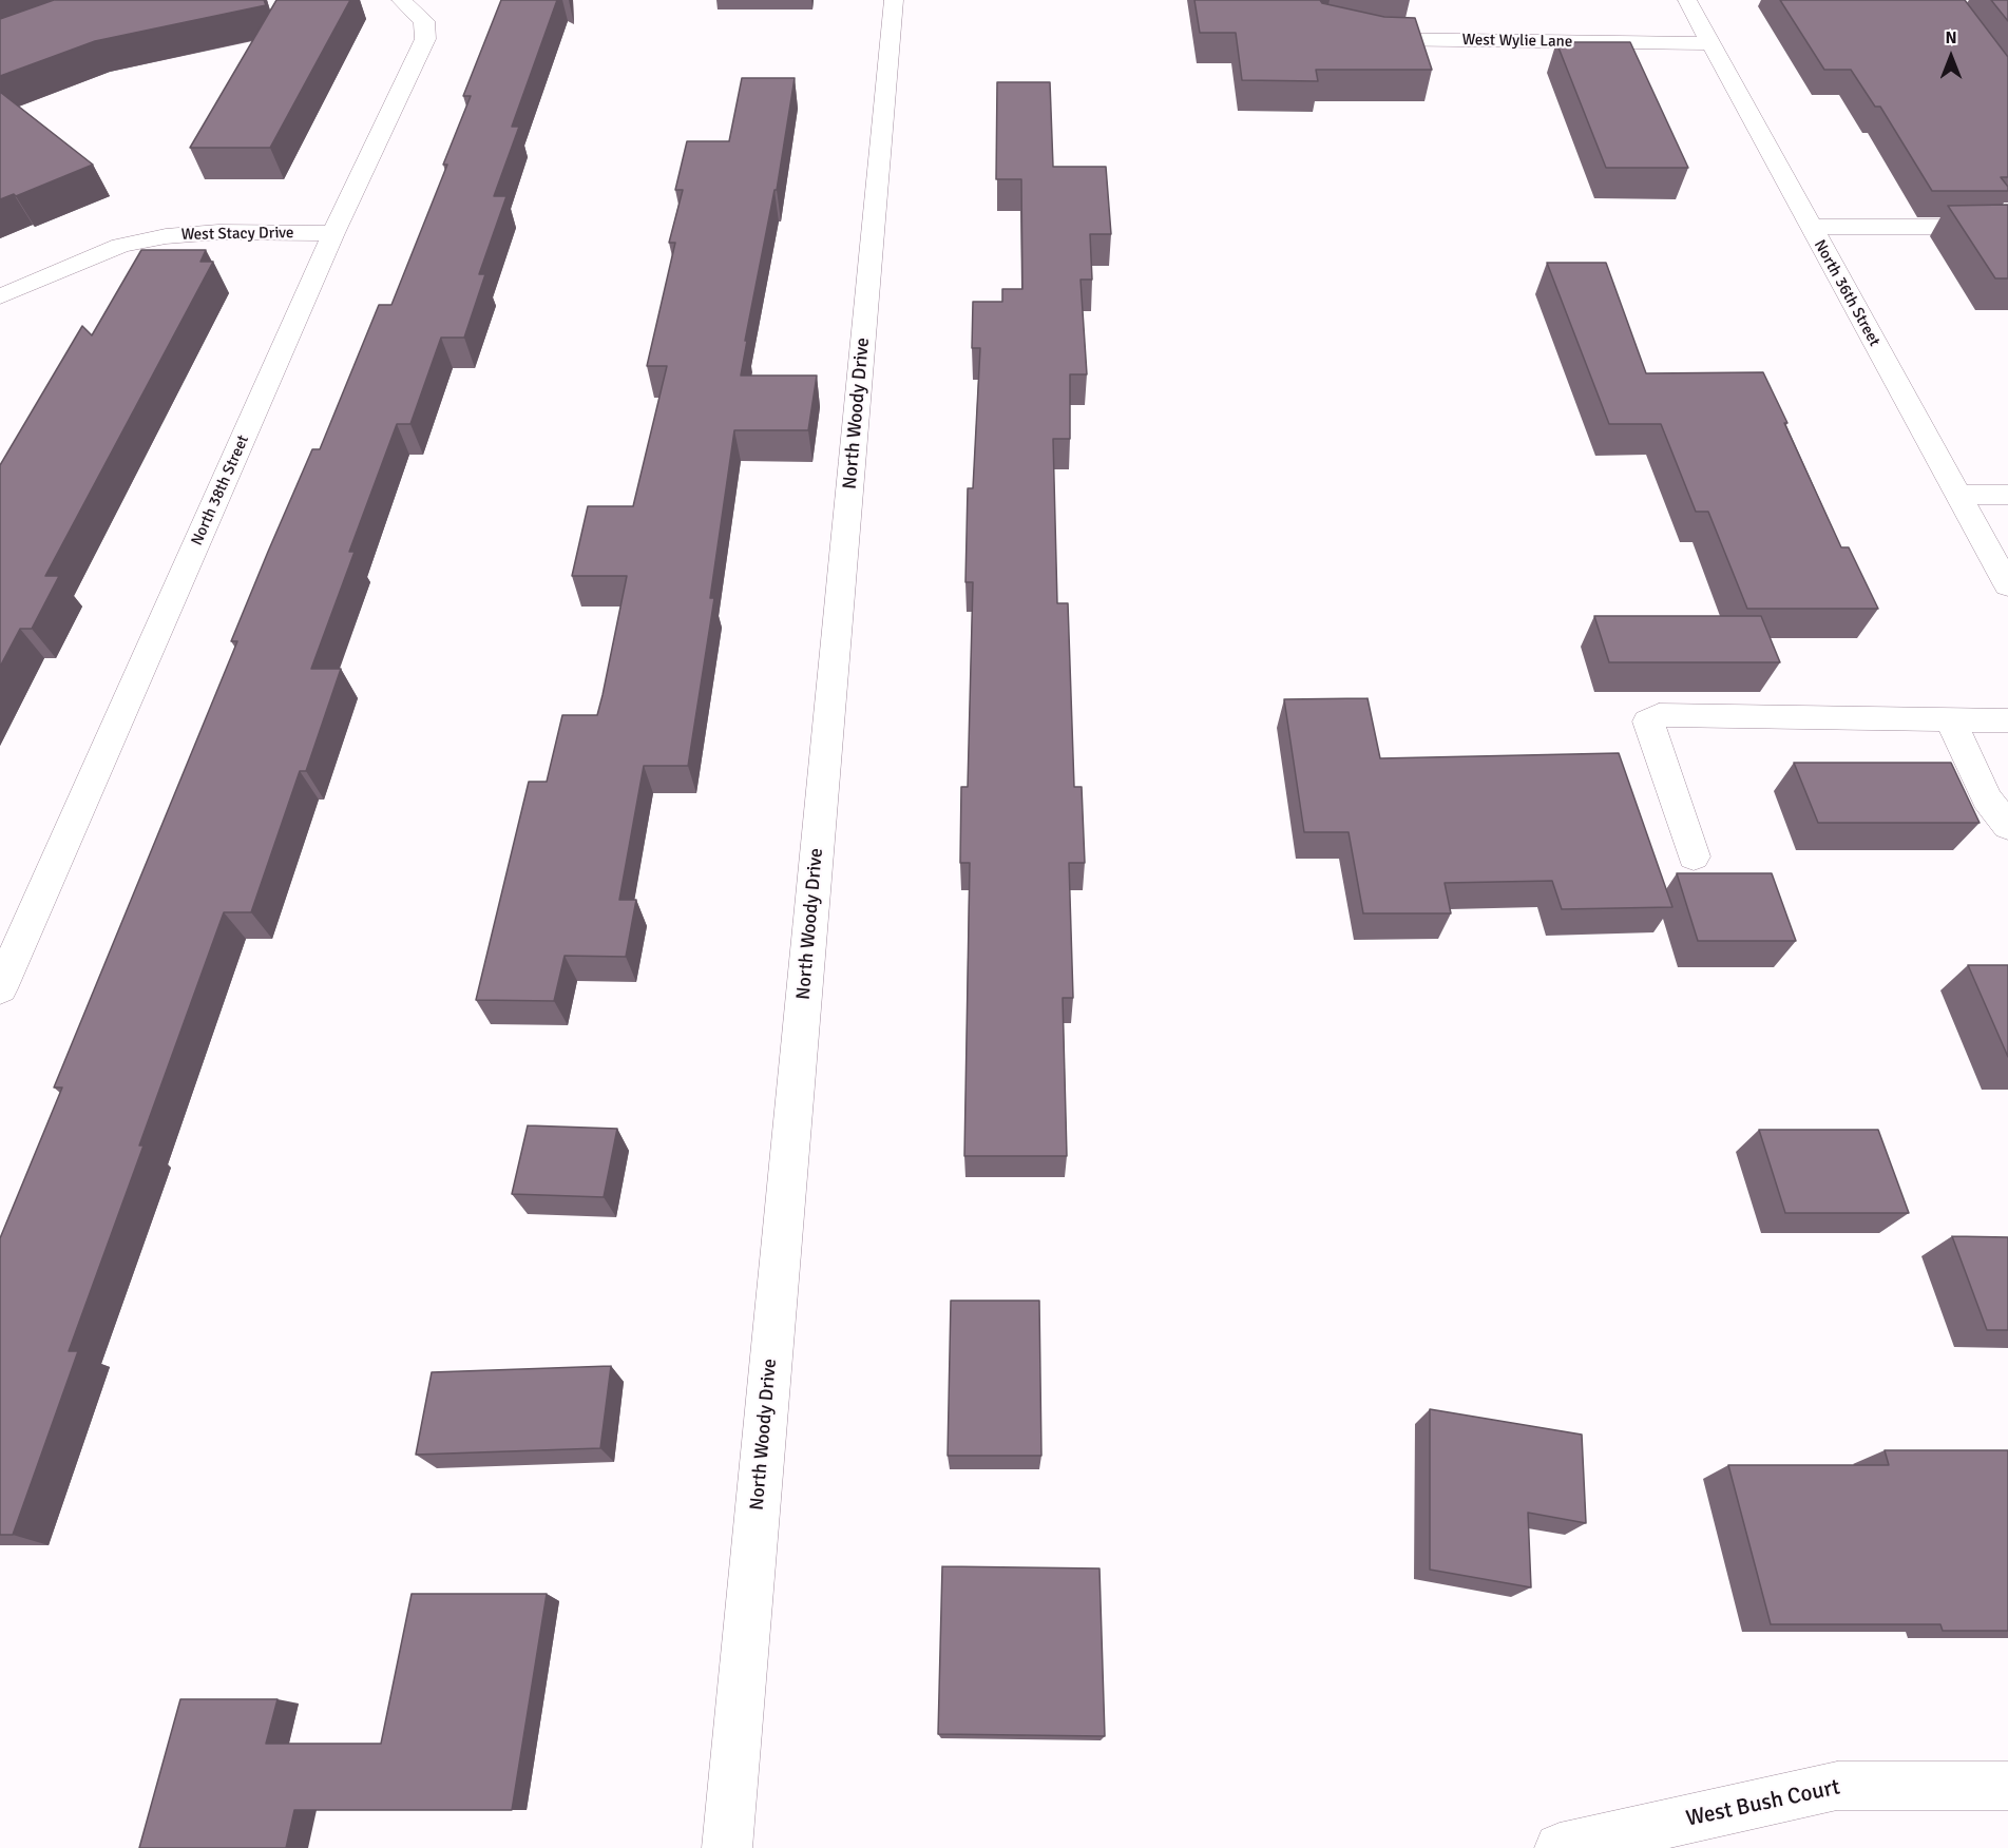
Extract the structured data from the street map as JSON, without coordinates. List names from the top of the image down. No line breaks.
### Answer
{"streets":{"street":["West Wylie Lane","West Stacy Drive","North 36th Street","North Woody Drive","North 38th Street","West Bush Court"]},"crossings":[["West Wylie Lane","North 36th Street"],["West Stacy Drive","North 38th Street"]],"north":"top"}
